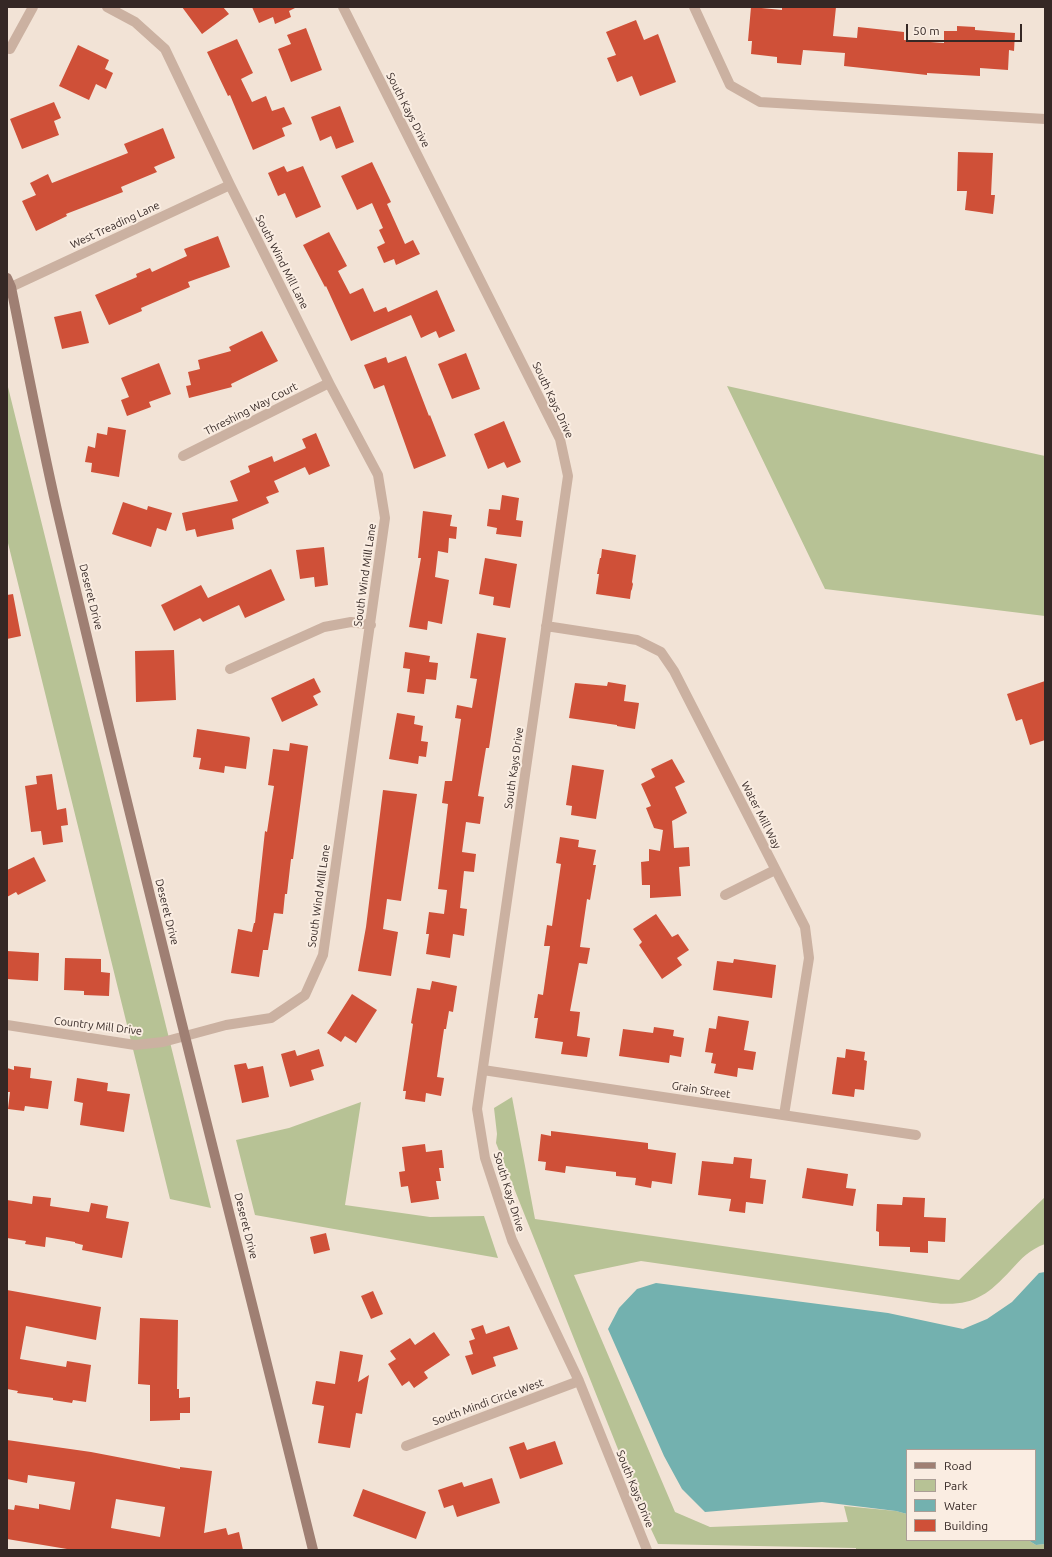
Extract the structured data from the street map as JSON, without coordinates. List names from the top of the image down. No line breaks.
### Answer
{"streets":{"street":["South Kays Drive","West Treading Lane","South Wind Mill Lane","Threshing Way Court","Deseret Drive","Water Mill Way","Country Mill Drive","Grain Street","South Mindi Circle West"]},"crossings":[["South Kays Drive","Water Mill Way"],["South Kays Drive","Grain Street"],["South Kays Drive","South Mindi Circle West"],["West Treading Lane","South Wind Mill Lane"],["West Treading Lane","Deseret Drive"],["South Wind Mill Lane","Threshing Way Court"],["South Wind Mill Lane","Deseret Drive"],["South Wind Mill Lane","Country Mill Drive"],["Deseret Drive","Country Mill Drive"],["Water Mill Way","Grain Street"]],"legend":["Road","Park","Water","Building"],"scale_bar":"50 m"}
